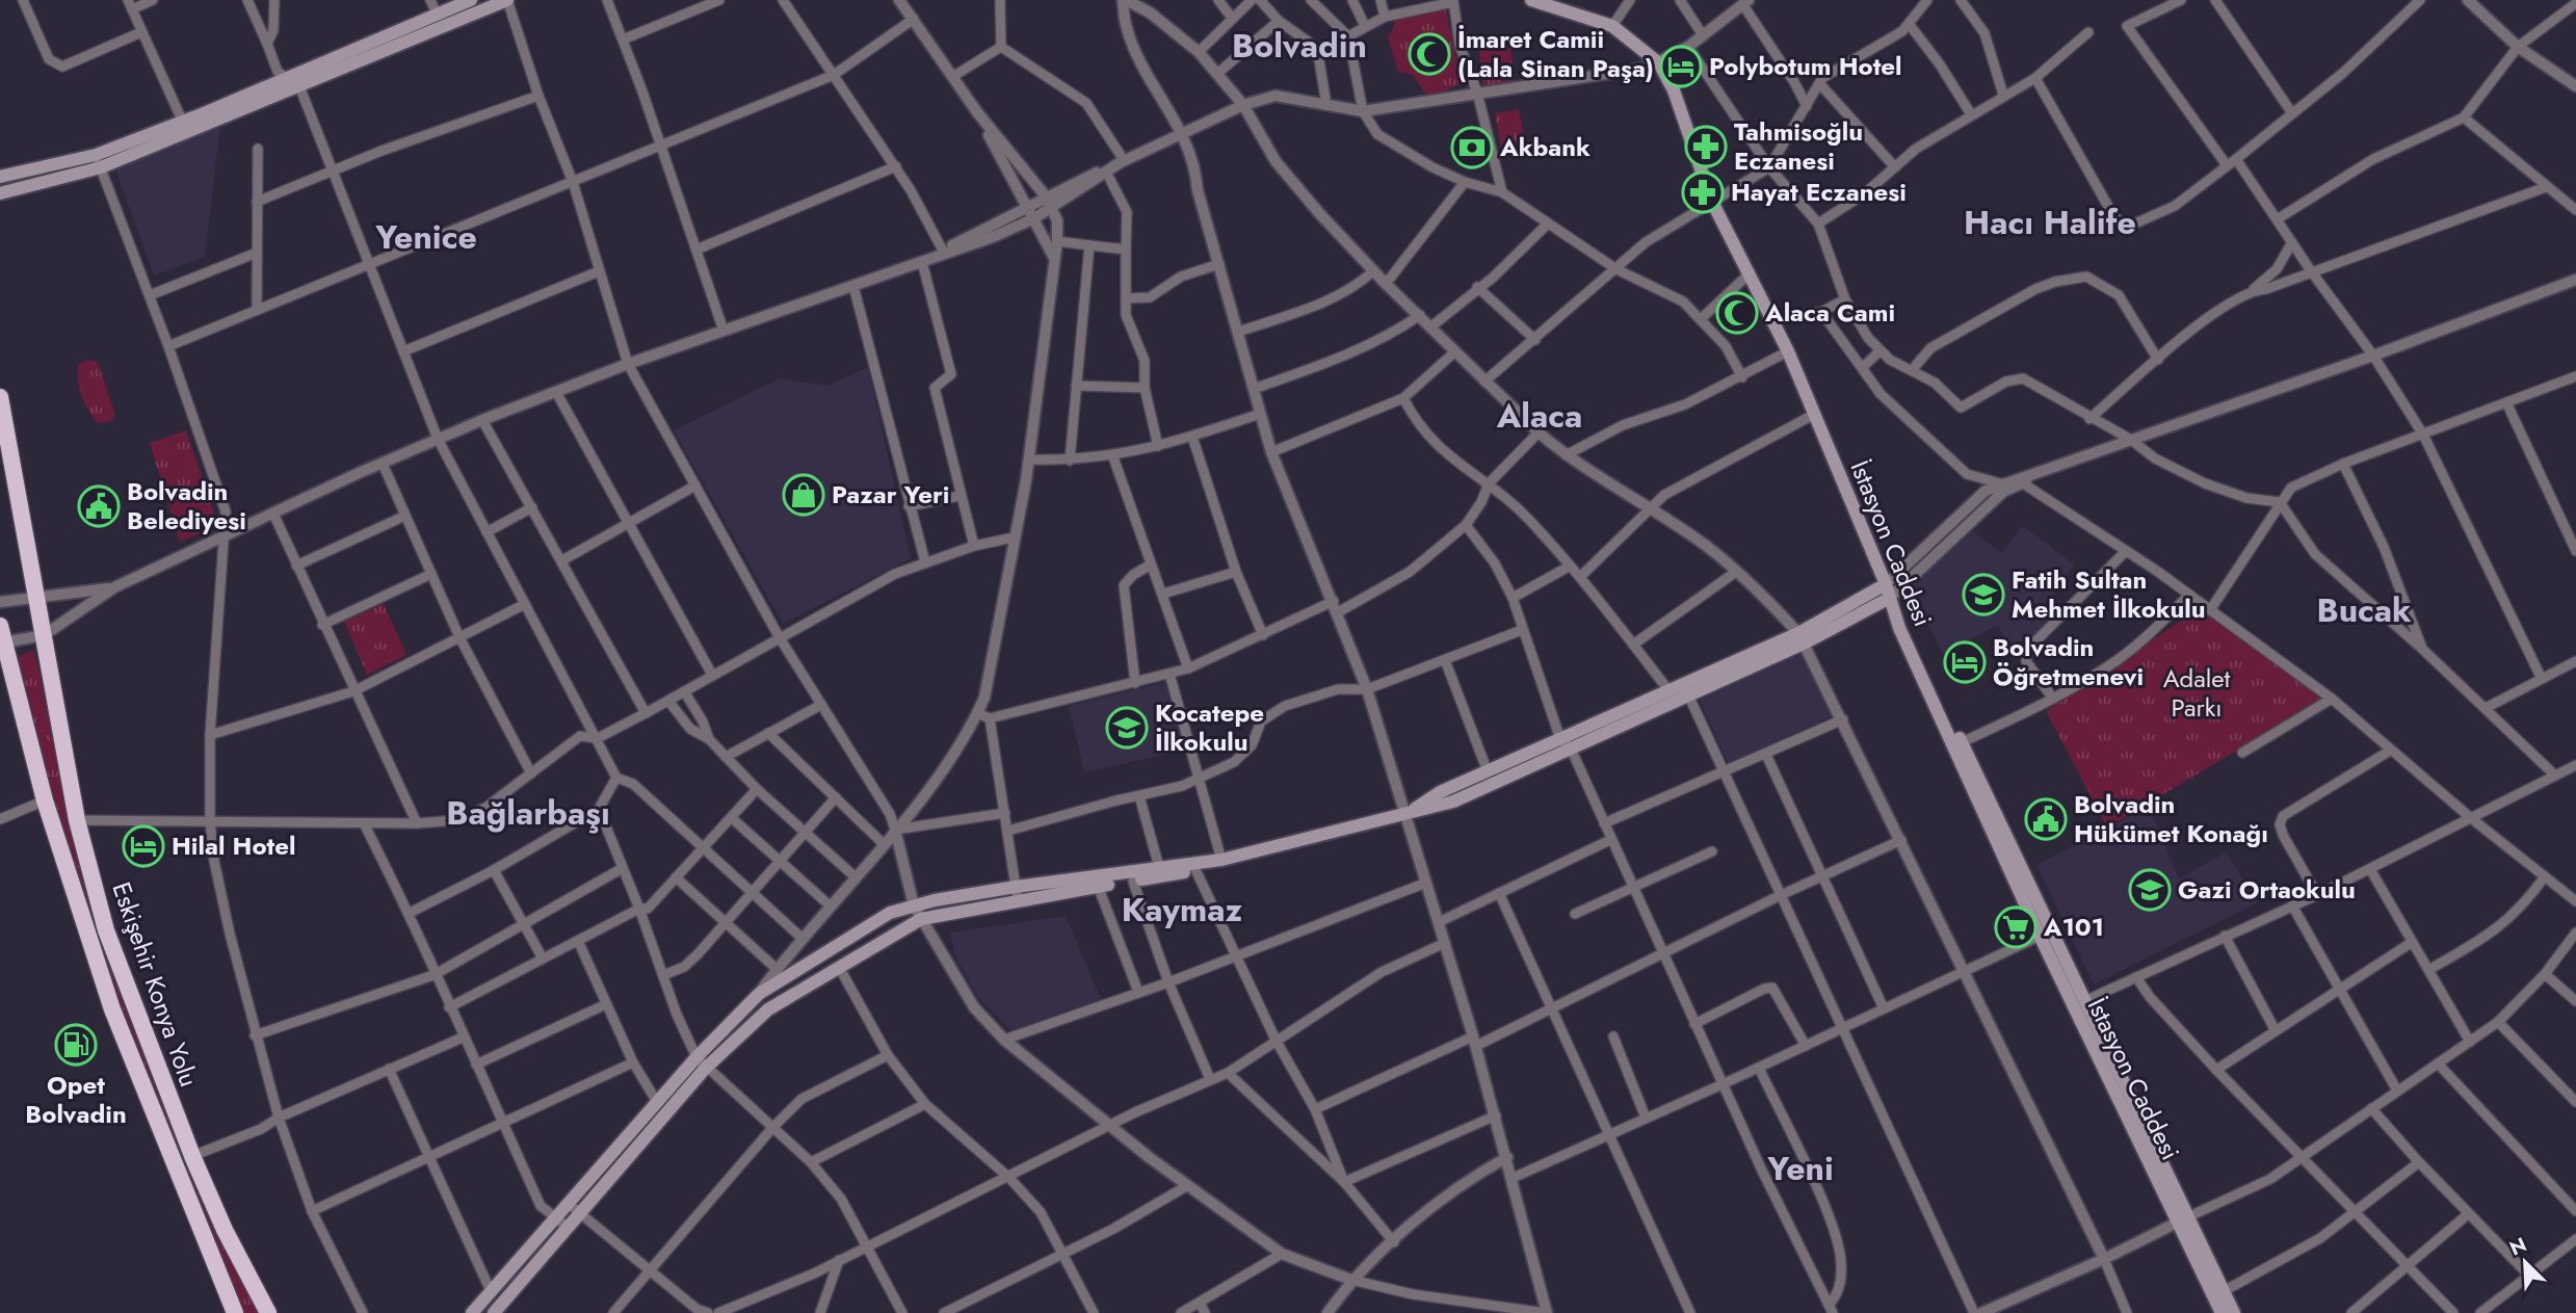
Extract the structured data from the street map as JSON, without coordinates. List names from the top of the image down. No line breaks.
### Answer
{"streets":{"highway":["Eskişehir Konya Yolu"],"main road":["İstasyon Caddesi"]},"districts":["Bolvadin","Hacı Halife","Yenice","Alaca","Bucak","Bağlarbaşı","Kaymaz","Yeni"],"parks":["Adalet Parkı"],"places":{"mosque":["İmaret Camii (Lala Sinan Paşa)","Alaca Cami"],"hotel":["Polybotum Hotel","Bolvadin Öğretmenevi","Hilal Hotel"],"pharmacy":["Tahmisoğlu Eczanesi","Hayat Eczanesi"],"bank":["Akbank"],"shop":["Pazar Yeri"],"public building":["Bolvadin Belediyesi","Bolvadin Hükümet Konağı"],"school or university":["Fatih Sultan Mehmet İlkokulu","Kocatepe İlkokulu","Gazi Ortaokulu"],"supermarket":["A101"],"fuel station":["Opet Bolvadin"]},"north":"top left"}
